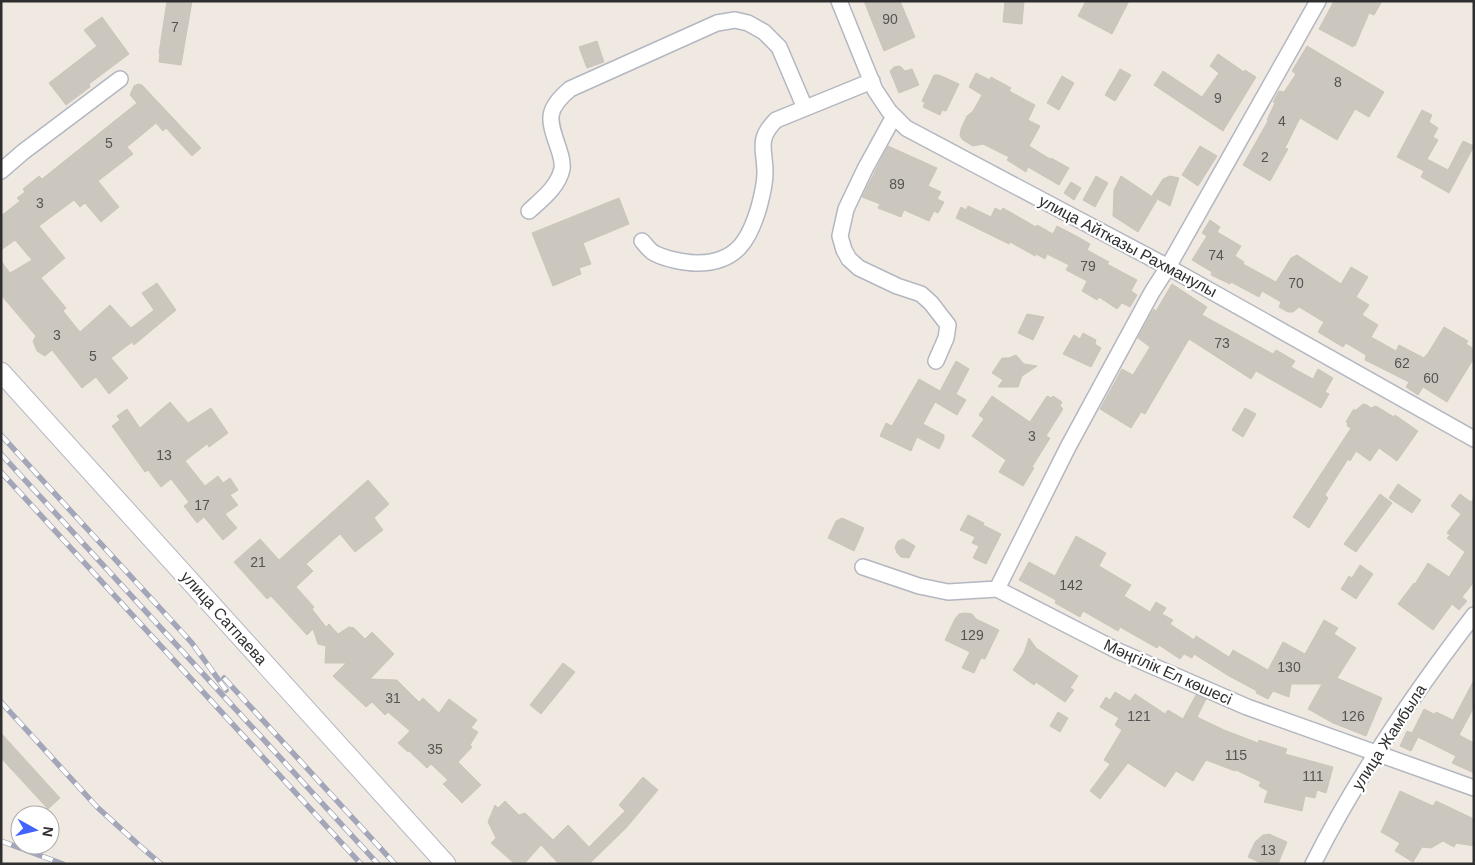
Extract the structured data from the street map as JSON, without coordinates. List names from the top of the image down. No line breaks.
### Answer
{"streets":{"street":["улица Айтказы Рахманулы","улица Сатпаева","Мәңгілік Ел көшесі","улица Жамбыла"]},"crossings":[["Мәңгілік Ел көшесі","улица Жамбыла"]],"house_numbers":["90","7","8","9","4","5","2","89","3","74","79","70","3","73","5","62","60","3","13","17","21","142","129","130","31","121","126","35","115","111","13"],"north":"right"}
